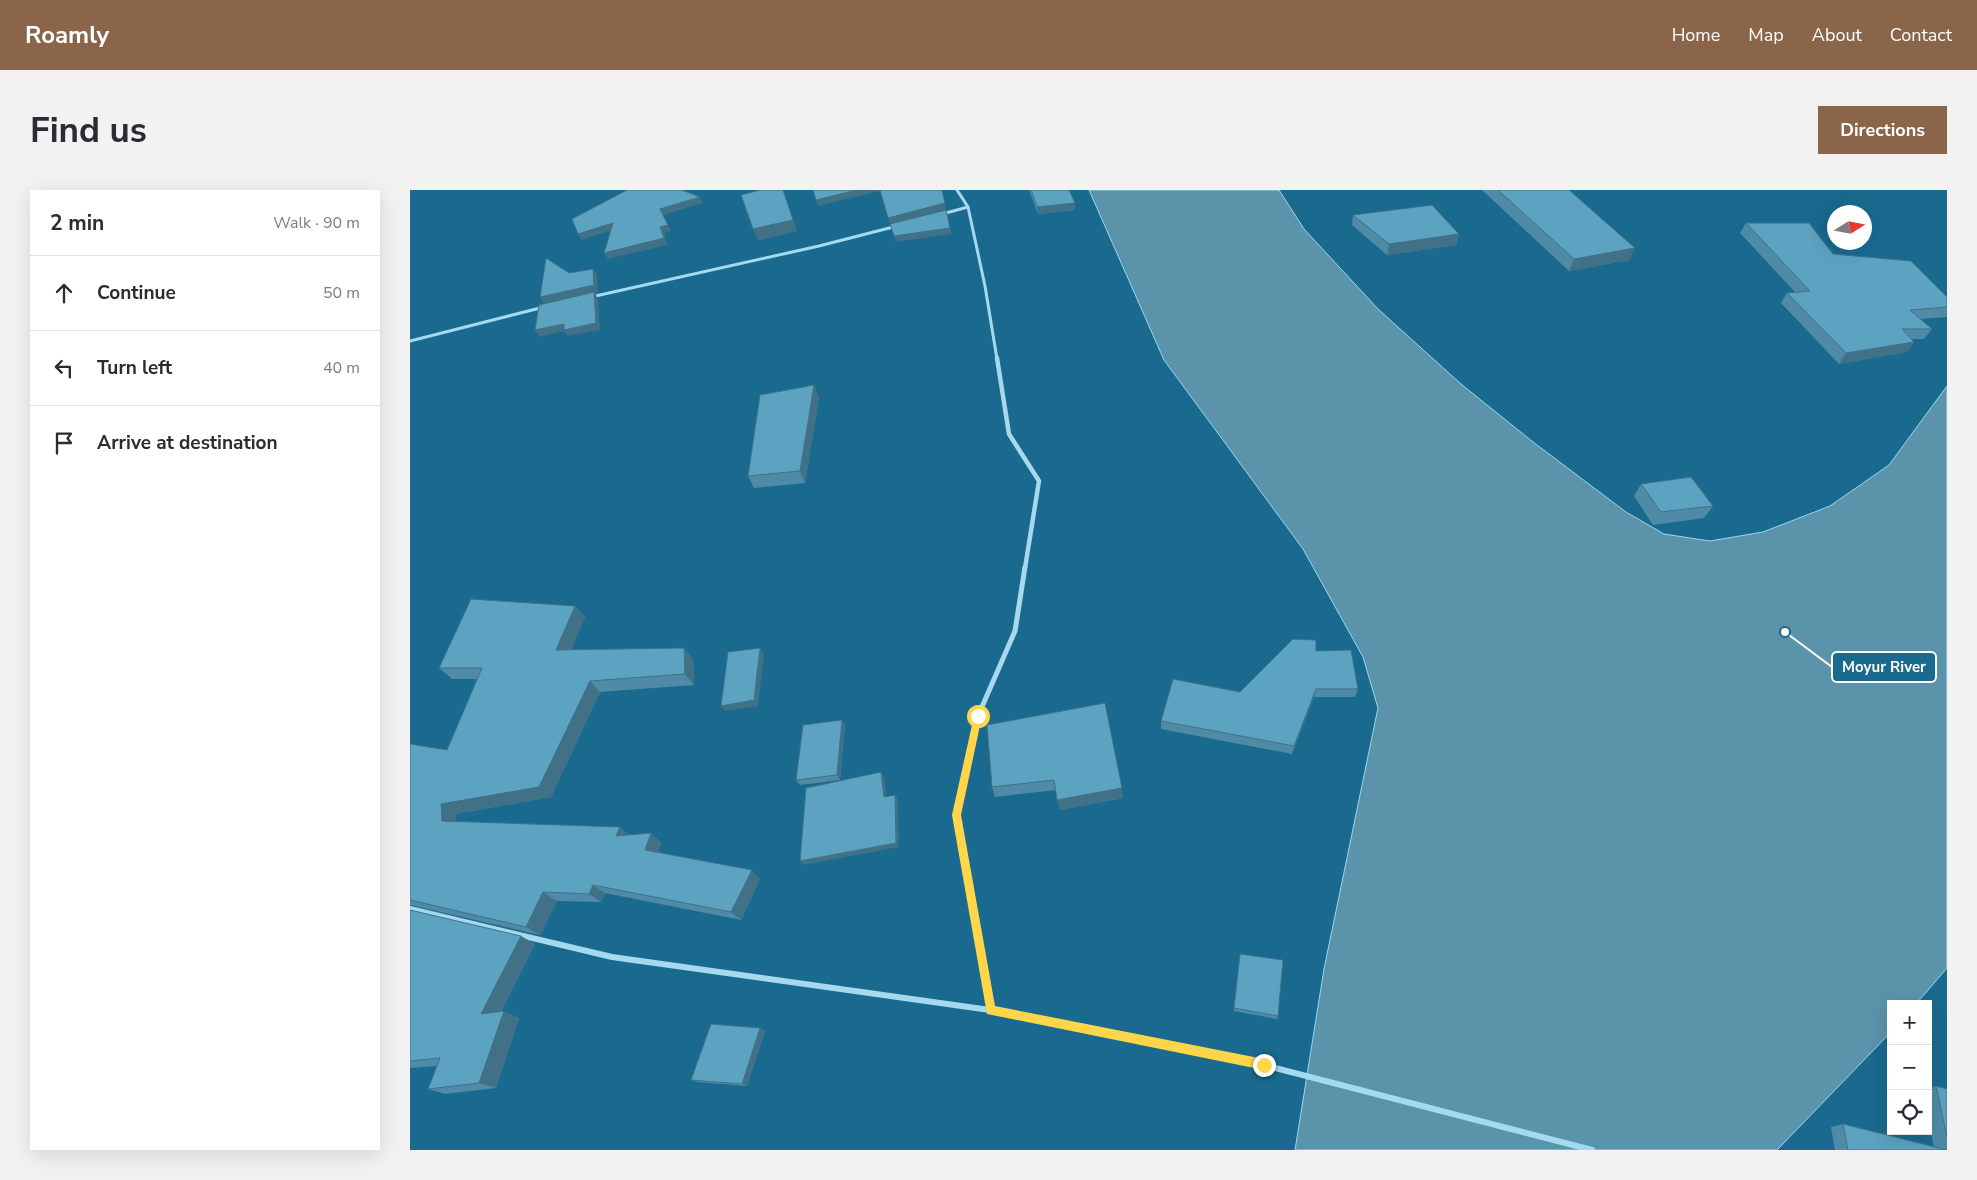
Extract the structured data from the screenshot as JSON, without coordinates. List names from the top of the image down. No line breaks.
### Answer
{"places":["Moyur River"],"north":"right","page":{"header":"Roamly","nav":["Home","Map","About","Contact"],"buttons":"Directions","title":"Find us","heading":["2 min","Walk · 90 m"],"list":[["Continue","50 m"],["Turn left","40 m"],"Arrive at destination"],"map_buttons":["+","−"]}}
